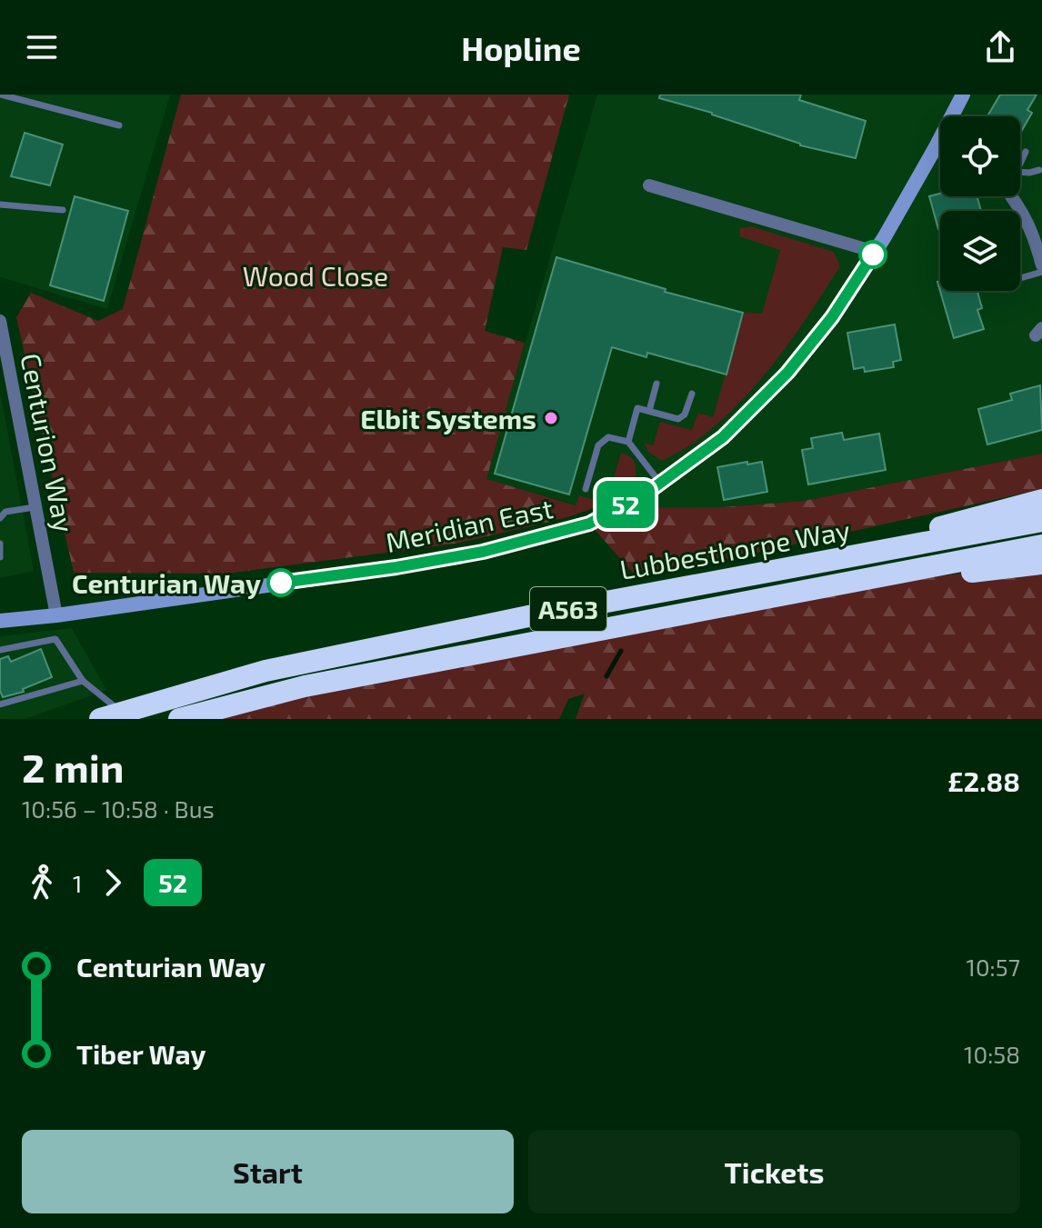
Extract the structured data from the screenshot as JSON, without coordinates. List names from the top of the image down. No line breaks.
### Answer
{"streets":{"highway":["Lubbesthorpe Way","A563"],"street":["Centurion Way","Meridian East"]},"crossings":[["Centurion Way","Meridian East"]],"parks":["Wood Close"],"places":["Elbit Systems","Centurian Way"],"lines":["bus line 52"],"page":{"header":"Hopline","on_map":"52","heading":["2 min","10:56 – 10:58 · Bus","£2.88"],"legs":["1","52"],"list":[{"name":"Centurian Way","value":"10:57"},{"name":"Tiber Way","value":"10:58"}],"buttons":["Start","Tickets"]}}
